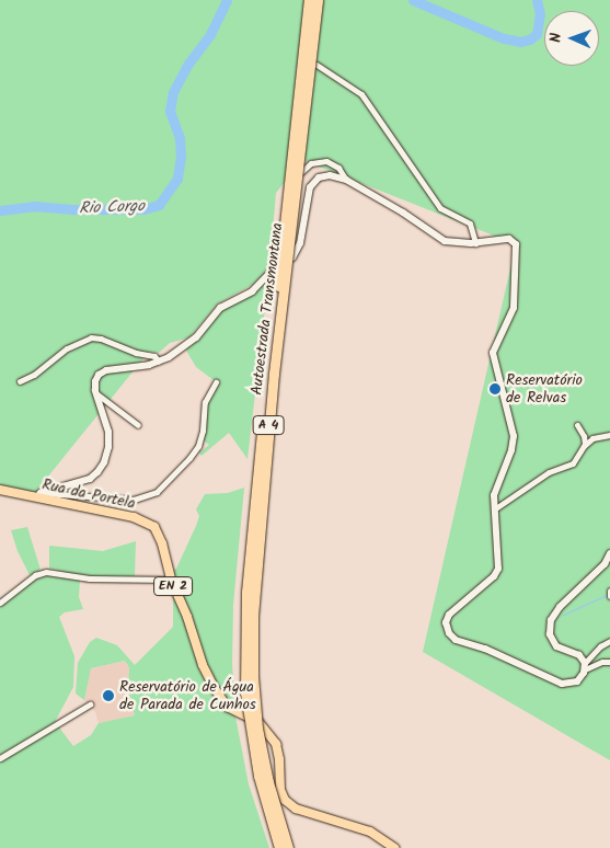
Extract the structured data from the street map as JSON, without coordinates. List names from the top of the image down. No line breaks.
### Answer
{"streets":{"highway":["Autoestrada Transmontana","A 4"],"main road":["Rua da Portela","EN 2"]},"water":["Rio Corgo"],"places":["Reservatório de Relvas","Reservatório de Água de Parada de Cunhos"],"north":"left"}
